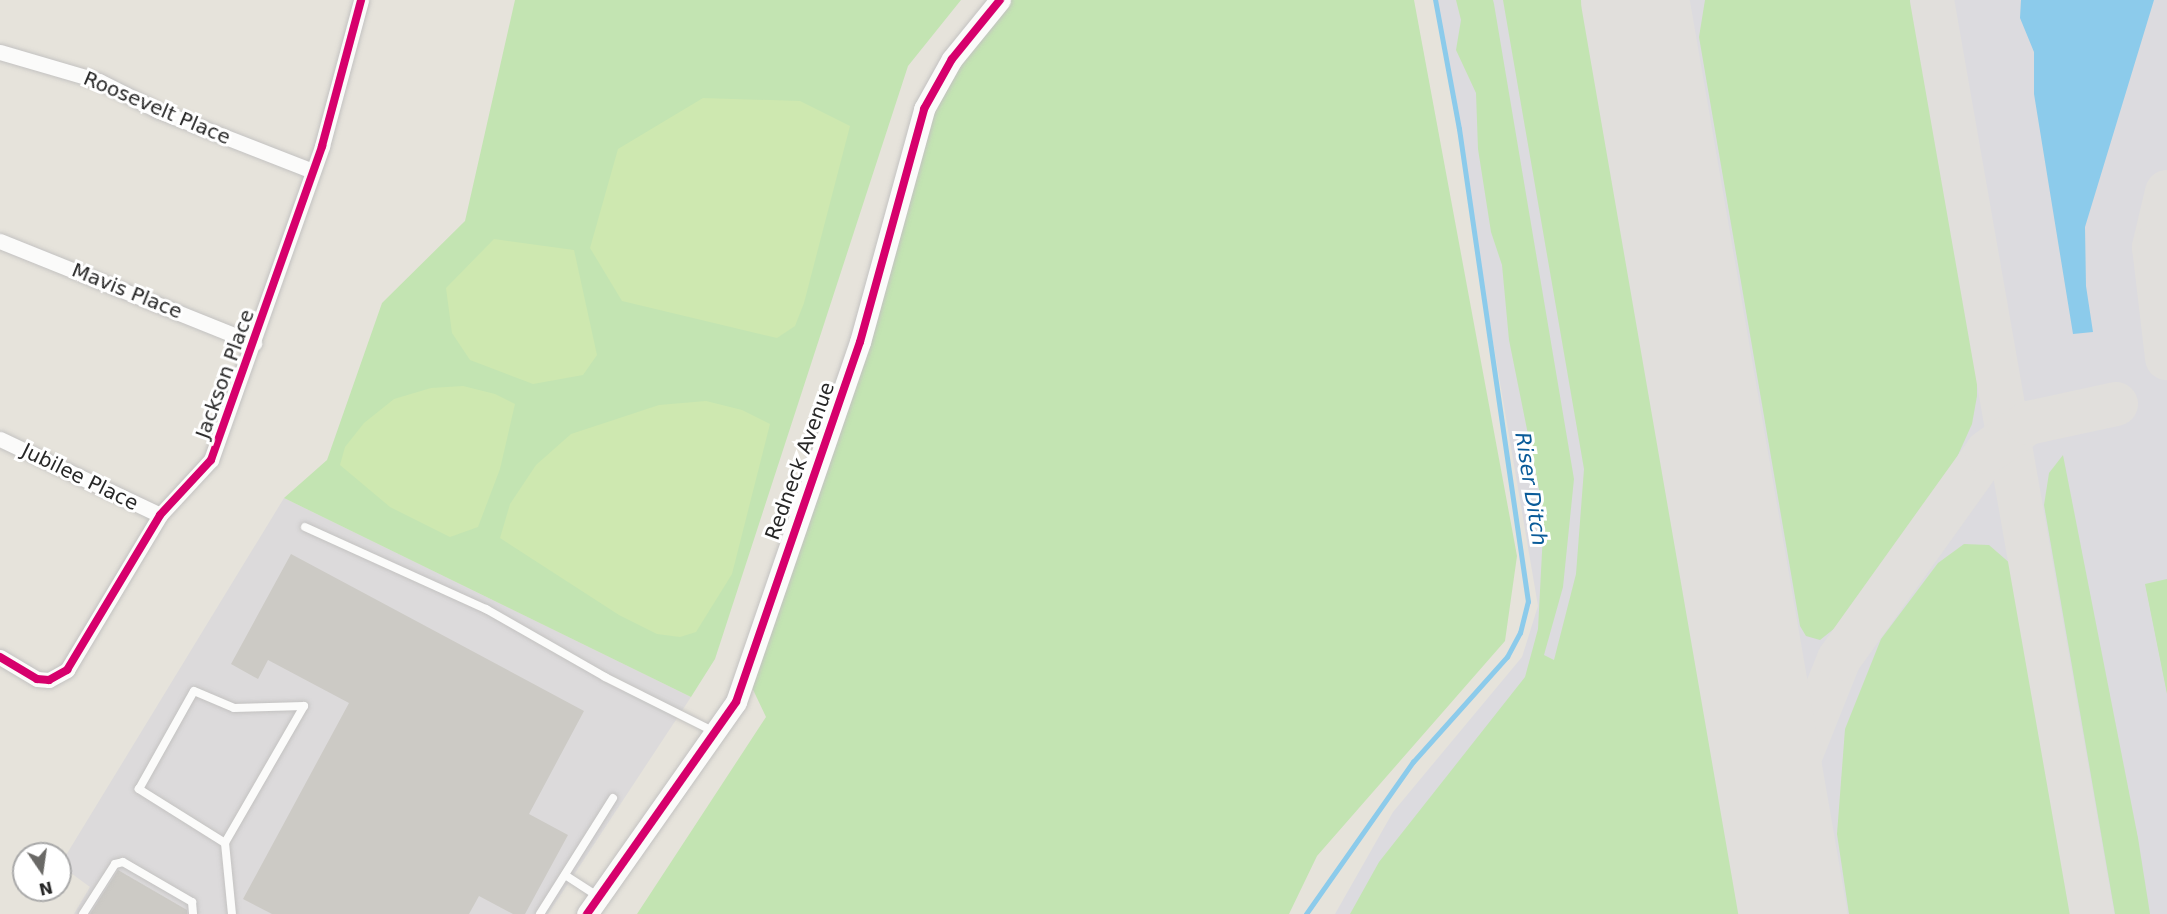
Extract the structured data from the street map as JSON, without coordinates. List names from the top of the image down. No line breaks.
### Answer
{"streets":{"street":["Roosevelt Place","Mavis Place","Jackson Place","Redneck Avenue","Jubilee Place"]},"crossings":[["Roosevelt Place","Jackson Place"],["Mavis Place","Jackson Place"],["Jackson Place","Jubilee Place"]],"water":["Riser Ditch"],"north":"bottom"}
